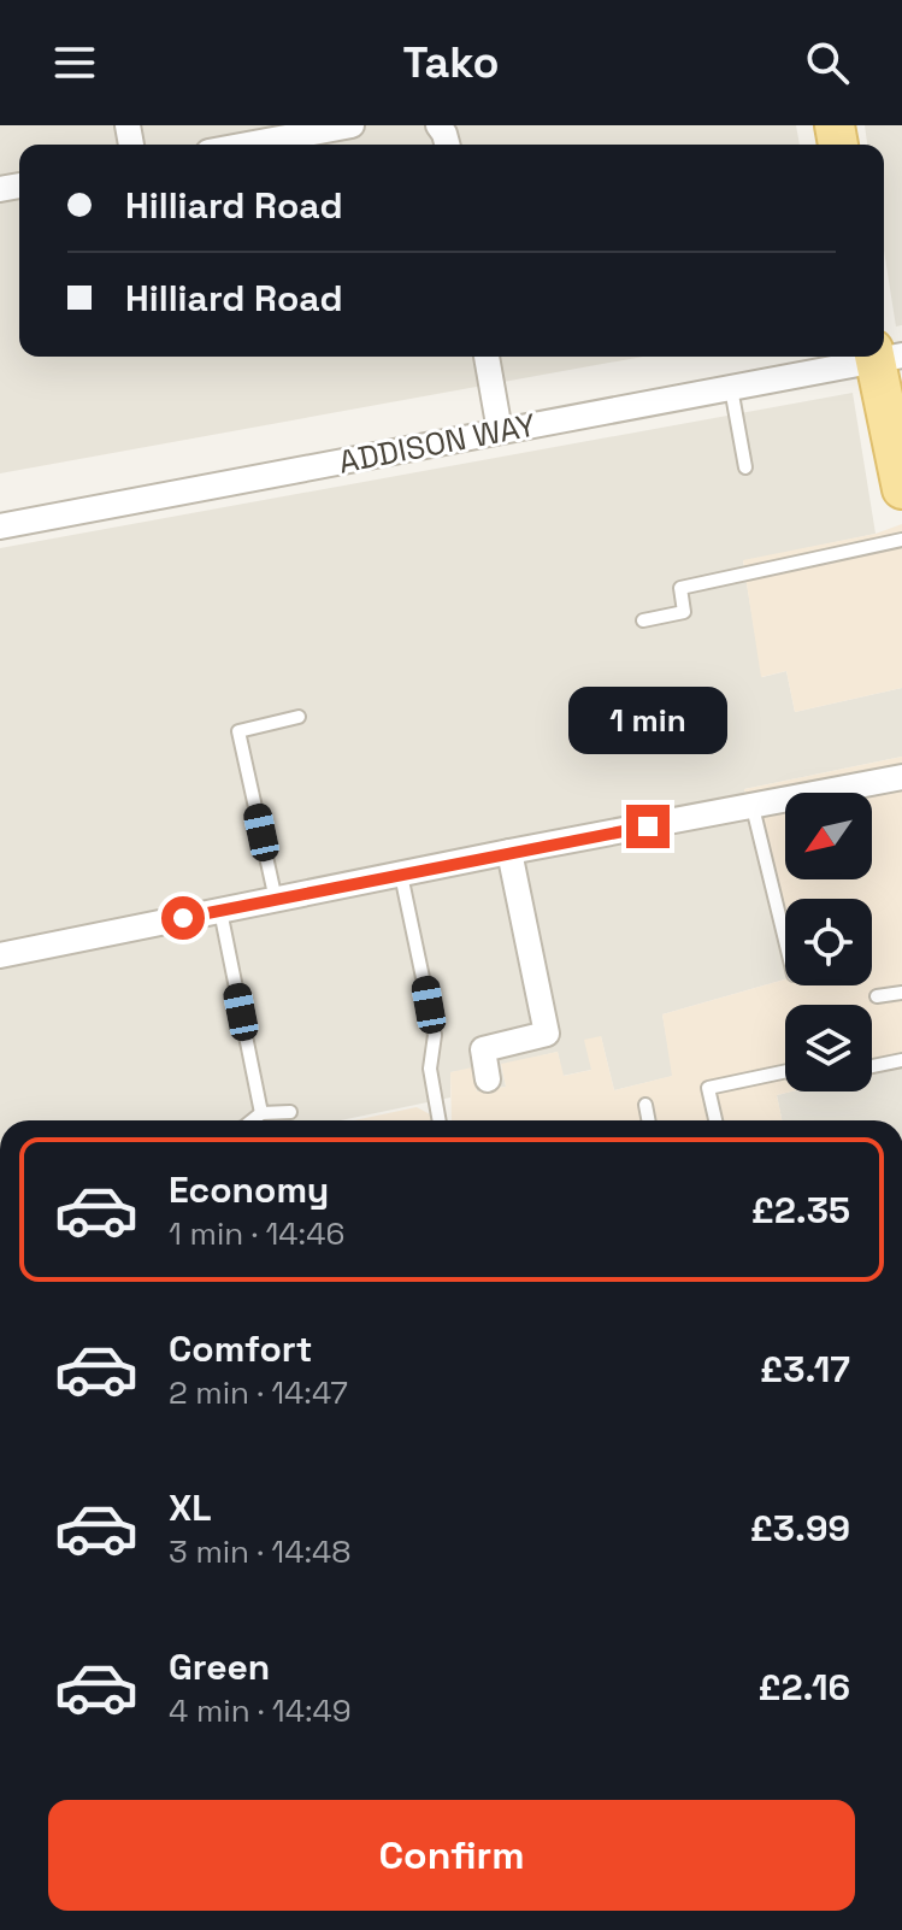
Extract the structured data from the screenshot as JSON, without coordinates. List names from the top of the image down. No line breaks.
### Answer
{"streets":{"street":["ADDISON WAY"]},"north":"bottom left","page":{"header":"Tako","banner":["Hilliard Road","Hilliard Road"],"bubble":"1 min","list":[{"name":"Economy","note":"1 min · 14:46","value":"£2.35"},{"name":"Comfort","note":"2 min · 14:47","value":"£3.17"},{"name":"XL","note":"3 min · 14:48","value":"£3.99"},{"name":"Green","note":"4 min · 14:49","value":"£2.16"}],"buttons":"Confirm"}}
